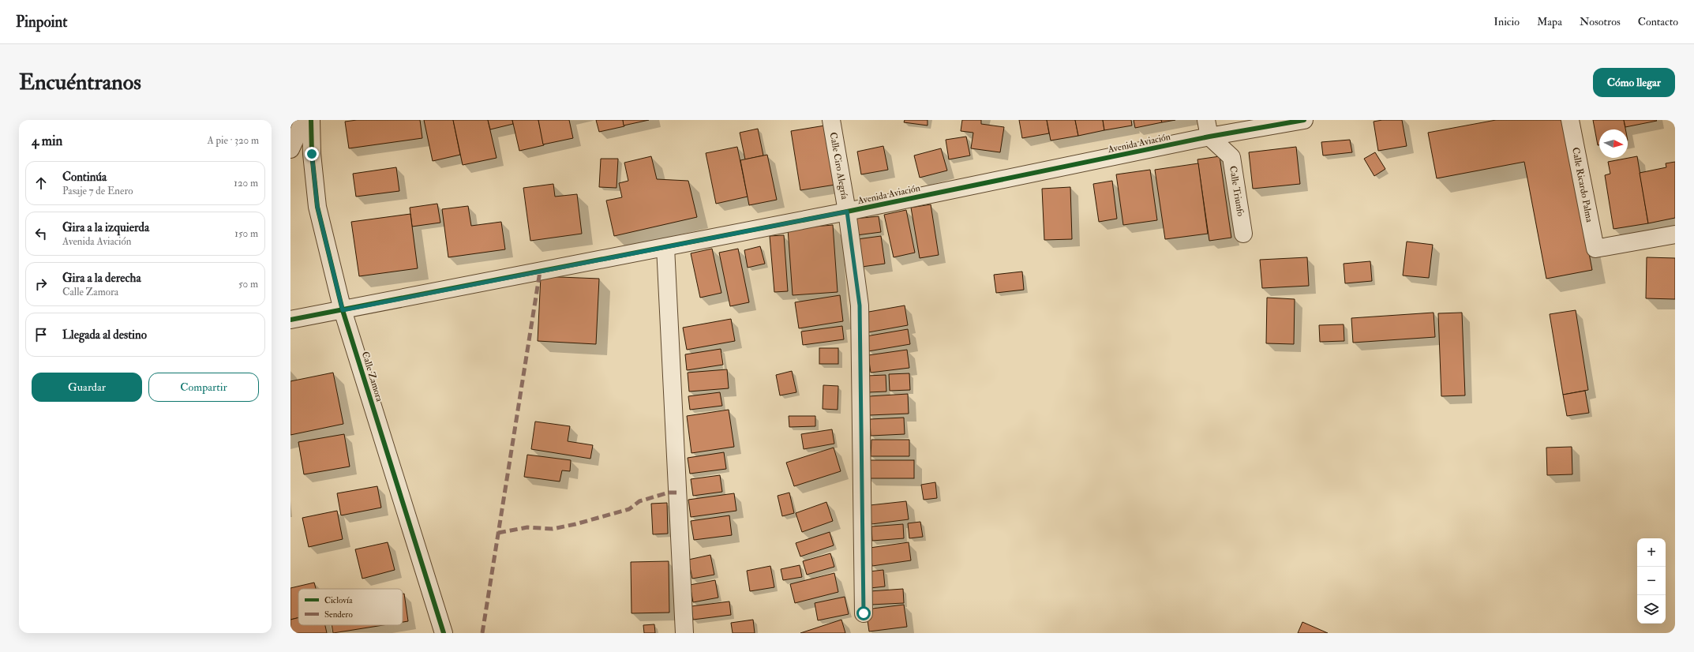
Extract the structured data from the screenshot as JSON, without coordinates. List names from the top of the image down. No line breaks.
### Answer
{"streets":{"street":["Avenida Aviación","Calle Ciro Alegría","Calle Ricardo Palma","Calle Triunfo","Calle Zamora"]},"crossings":[["Avenida Aviación","Calle Ciro Alegría"],["Avenida Aviación","Calle Triunfo"],["Avenida Aviación","Calle Zamora"]],"legend":["Ciclovía","Sendero"],"north":"right","page":{"header":"Pinpoint","nav":["Inicio","Mapa","Nosotros","Contacto"],"buttons":["Cómo llegar",["Guardar","Compartir"]],"title":"Encuéntranos","heading":["4 min","A pie · 320 m"],"list":[["Continúa","Pasaje 7 de Enero","120 m"],["Gira a la izquierda","Avenida Aviación","150 m"],["Gira a la derecha","Calle Zamora","50 m"],"Llegada al destino"],"map_buttons":["+","−"]}}
